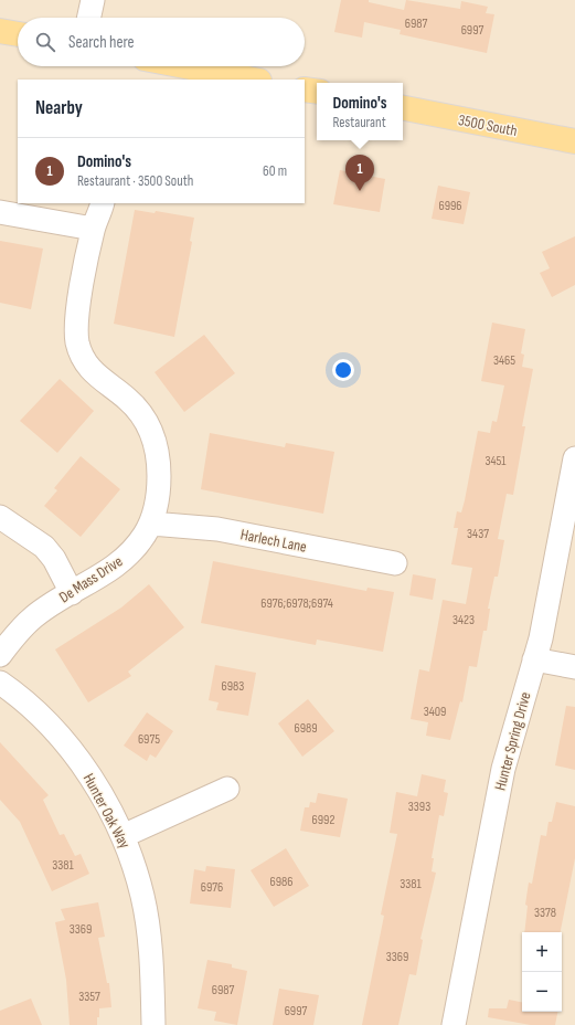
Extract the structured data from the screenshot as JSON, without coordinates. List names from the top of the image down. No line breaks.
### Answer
{"streets":{"main road":["3500 South"],"street":["Harlech Lane","De Mass Drive","Hunter Spring Drive","Hunter Oak Way"]},"crossings":[["Harlech Lane","De Mass Drive"]],"house_numbers":["6987","6997","6996","3465","3451","3437","6976;6978;6974","3423","6983","3409","6989","6975","3393","6992","3381","6986","3381","6976","3378","3369","3369","6987","3357","6997"],"page":{"search":"Search here","heading":"Nearby","popup":["Domino's","Restaurant"],"list":[{"mark":"1","name":"Domino's","note":"Restaurant · 3500 South","value":"60 m"}],"pins":"1","map_buttons":["+","−"]}}
